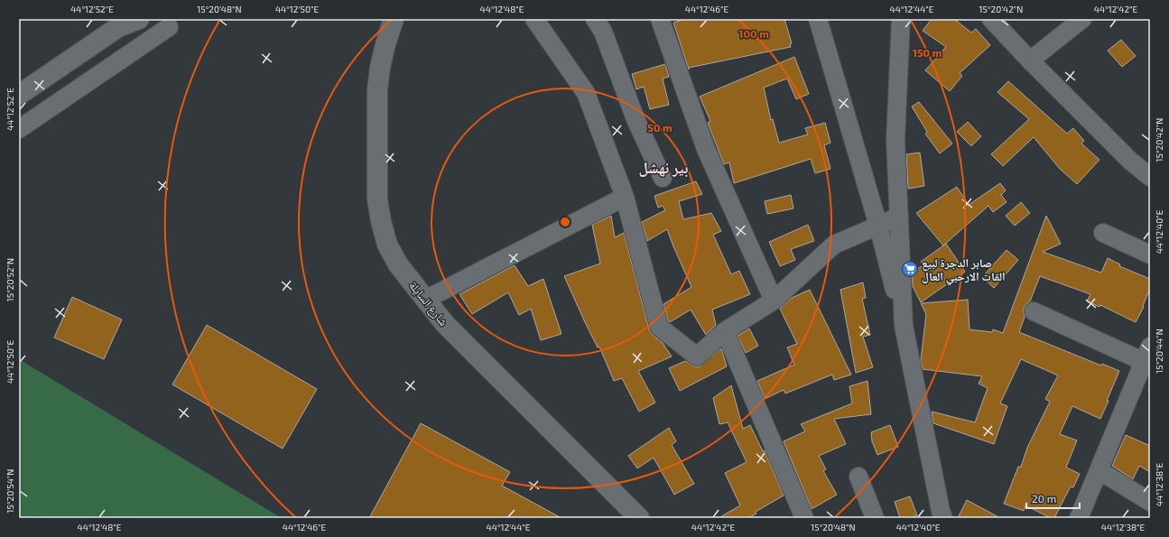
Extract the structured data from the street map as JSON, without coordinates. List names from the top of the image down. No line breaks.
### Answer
{"streets":{"main road":["شارع السايلة"]},"districts":["بير نهشل"],"places":{"supermarket":["صابر الدجرة لبيع القات الارحبي العال"]},"scale_bar":"20 m","coordinates":["44°12'52\"E","15°20'48\"N","44°12'50\"E","44°12'48\"E","44°12'46\"E","44°12'44\"E","15°20'42\"N","44°12'42\"E","44°12'40\"E","15°20'52\"N","15°20'44\"N","44°12'38\"E","15°20'54\"N"],"rings":["100 m","150 m","50 m"]}
